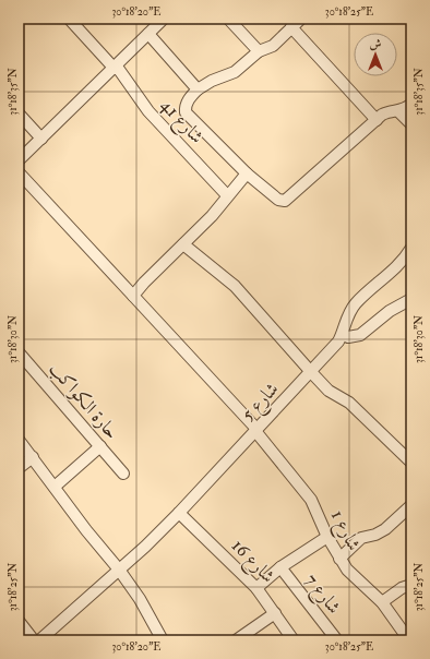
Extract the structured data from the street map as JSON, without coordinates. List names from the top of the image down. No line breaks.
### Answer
{"streets":{"street":["شارع 41","حارة الكواكب","شارع 5","شارع 1","شارع 16","شارع 7"]},"crossings":[["شارع 5","شارع 1"],["شارع 5","شارع 16"]],"north":"top","coordinates":["30°18'20\"E","30°18'25\"E","31°18'35\"N","31°18'30\"N","31°18'25\"N"]}
